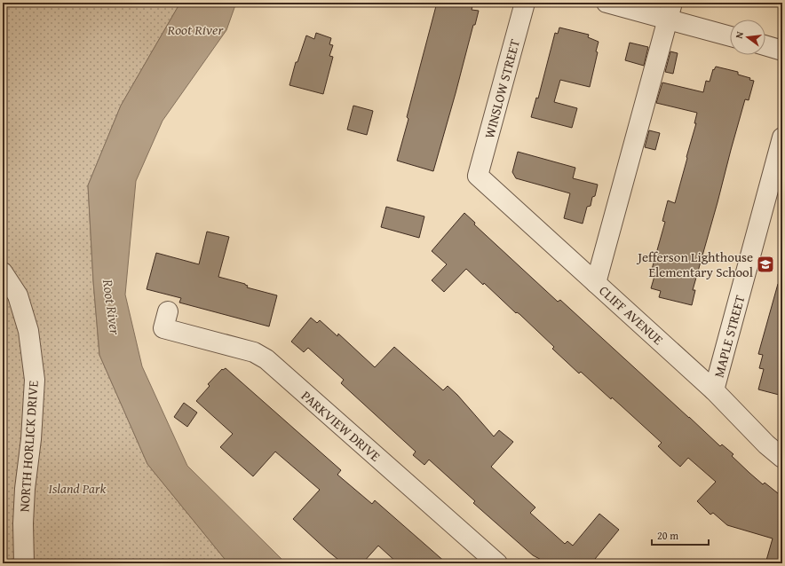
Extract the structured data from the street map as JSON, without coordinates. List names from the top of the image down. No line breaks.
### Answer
{"streets":{"street":["WINSLOW STREET","CLIFF AVENUE","MAPLE STREET","PARKVIEW DRIVE","NORTH HORLICK DRIVE"]},"crossings":[["WINSLOW STREET","CLIFF AVENUE"],["CLIFF AVENUE","MAPLE STREET"]],"water":["Root River"],"parks":["Island Park"],"places":{"school or university":["Jefferson Lighthouse Elementary School"]},"scale_bar":"20 m","north":"left"}
